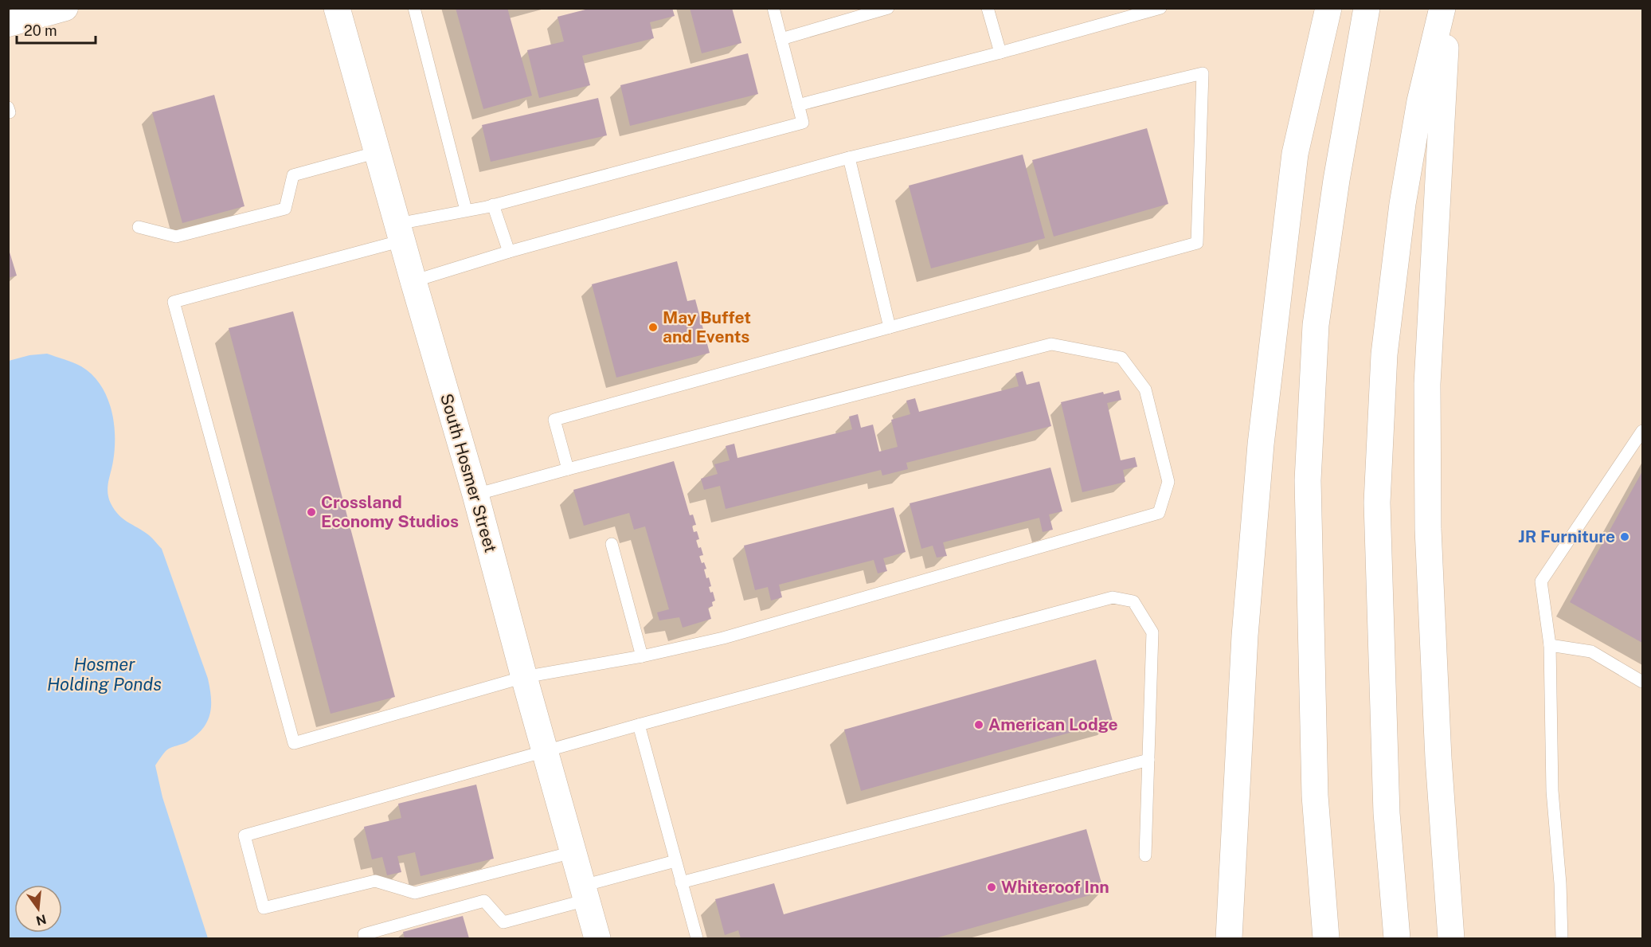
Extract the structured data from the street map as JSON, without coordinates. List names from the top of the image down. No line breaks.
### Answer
{"streets":{"main road":["South Hosmer Street"]},"water":["Hosmer Holding Ponds"],"places":["May Buffet and Events","Crossland Economy Studios","JR Furniture","American Lodge","Whiteroof Inn"],"scale_bar":"20 m","north":"bottom"}
